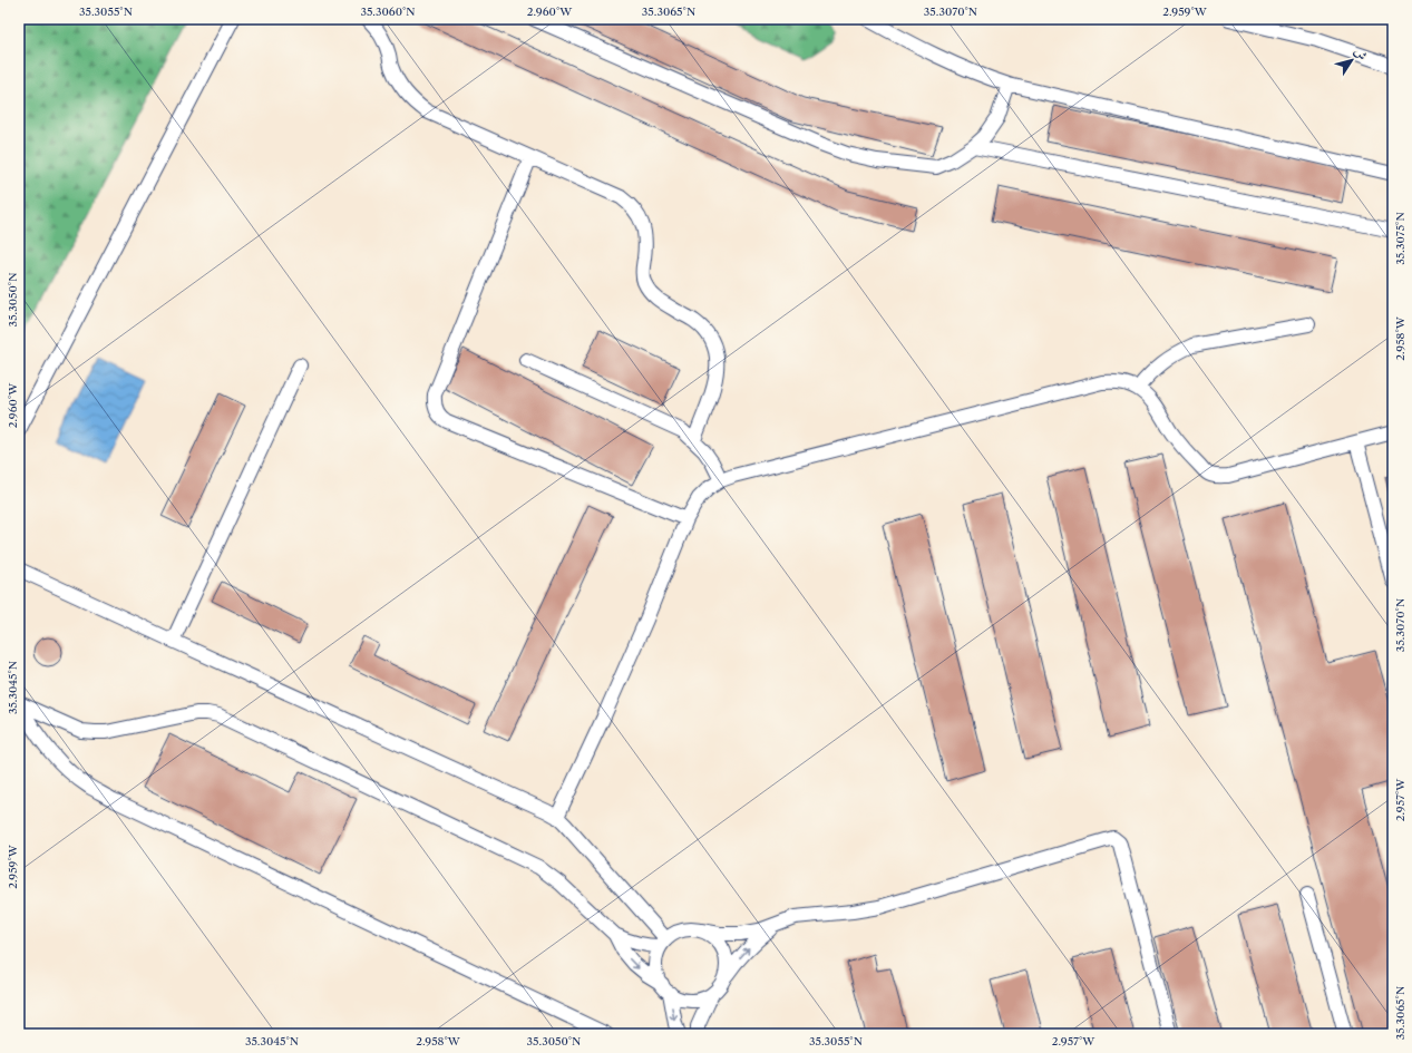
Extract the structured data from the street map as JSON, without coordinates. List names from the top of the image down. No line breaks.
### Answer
{"north":"top right","coordinates":["35.3055°N","35.3060°N","2.960°W","35.3065°N","35.3070°N","2.959°W","35.3075°N","35.3050°N","2.958°W","35.3045°N","2.957°W"]}
